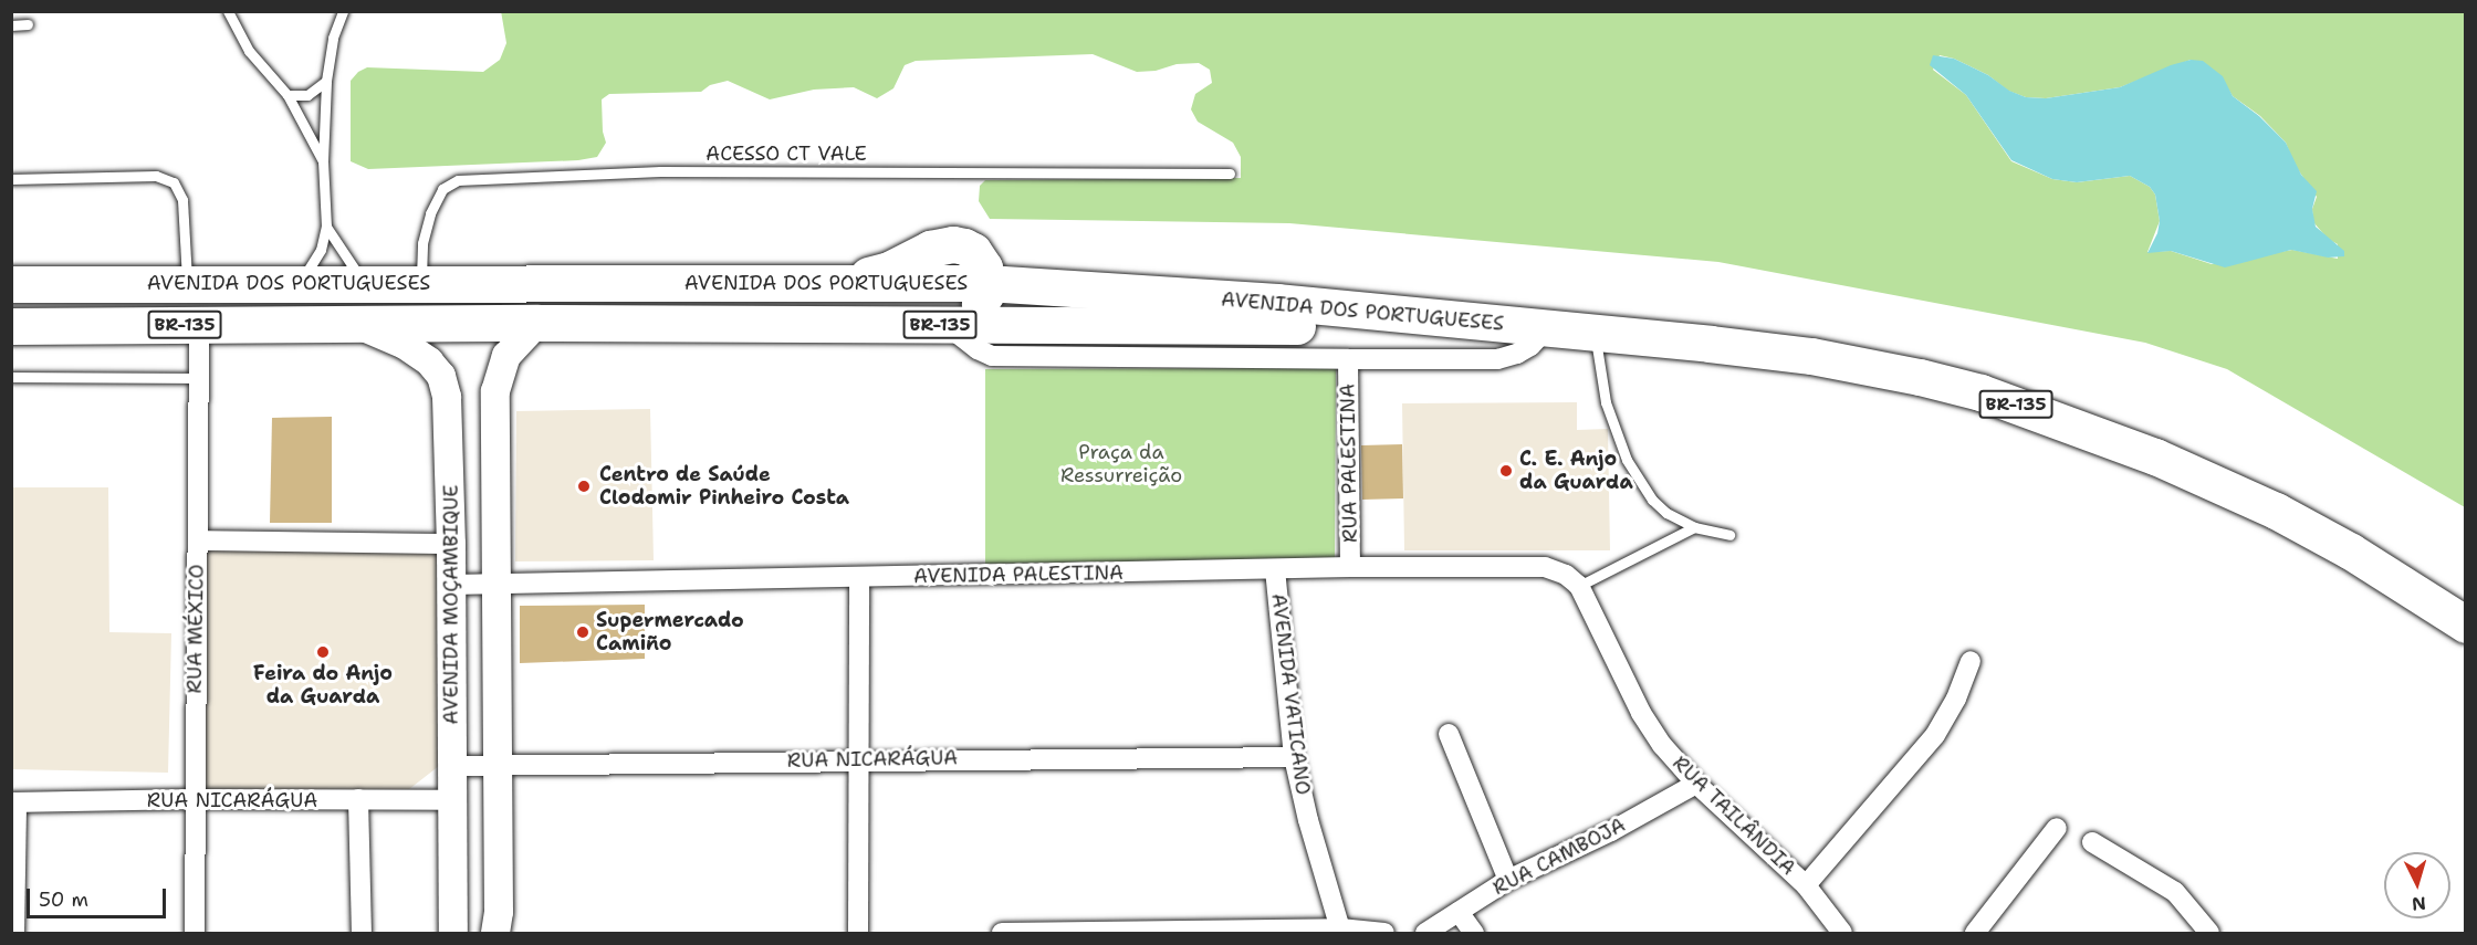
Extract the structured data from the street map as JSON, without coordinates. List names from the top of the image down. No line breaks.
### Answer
{"streets":{"highway":["AVENIDA DOS PORTUGUESES","BR-135"],"main road":["AVENIDA MOÇAMBIQUE"],"street":["RUA PALESTINA","AVENIDA PALESTINA","RUA MÉXICO","AVENIDA VATICANO","RUA NICARÁGUA","RUA TAILÂNDIA","RUA CAMBOJA"],"lane":["ACESSO CT VALE"]},"crossings":[["ACESSO CT VALE","AVENIDA DOS PORTUGUESES"],["AVENIDA DOS PORTUGUESES","BR-135"],["AVENIDA DOS PORTUGUESES","AVENIDA MOÇAMBIQUE"],["AVENIDA DOS PORTUGUESES","RUA MÉXICO"],["RUA PALESTINA","AVENIDA PALESTINA"],["AVENIDA PALESTINA","AVENIDA MOÇAMBIQUE"],["AVENIDA PALESTINA","AVENIDA VATICANO"],["AVENIDA PALESTINA","RUA TAILÂNDIA"],["AVENIDA MOÇAMBIQUE","RUA NICARÁGUA"],["RUA MÉXICO","RUA NICARÁGUA"],["AVENIDA VATICANO","RUA NICARÁGUA"],["RUA TAILÂNDIA","RUA CAMBOJA"]],"parks":["Praça da Ressurreição"],"places":["C. E. Anjo da Guarda","Centro de Saúde Clodomir Pinheiro Costa","Supermercado Camiño","Feira do Anjo da Guarda"],"scale_bar":"50 m","north":"bottom"}
